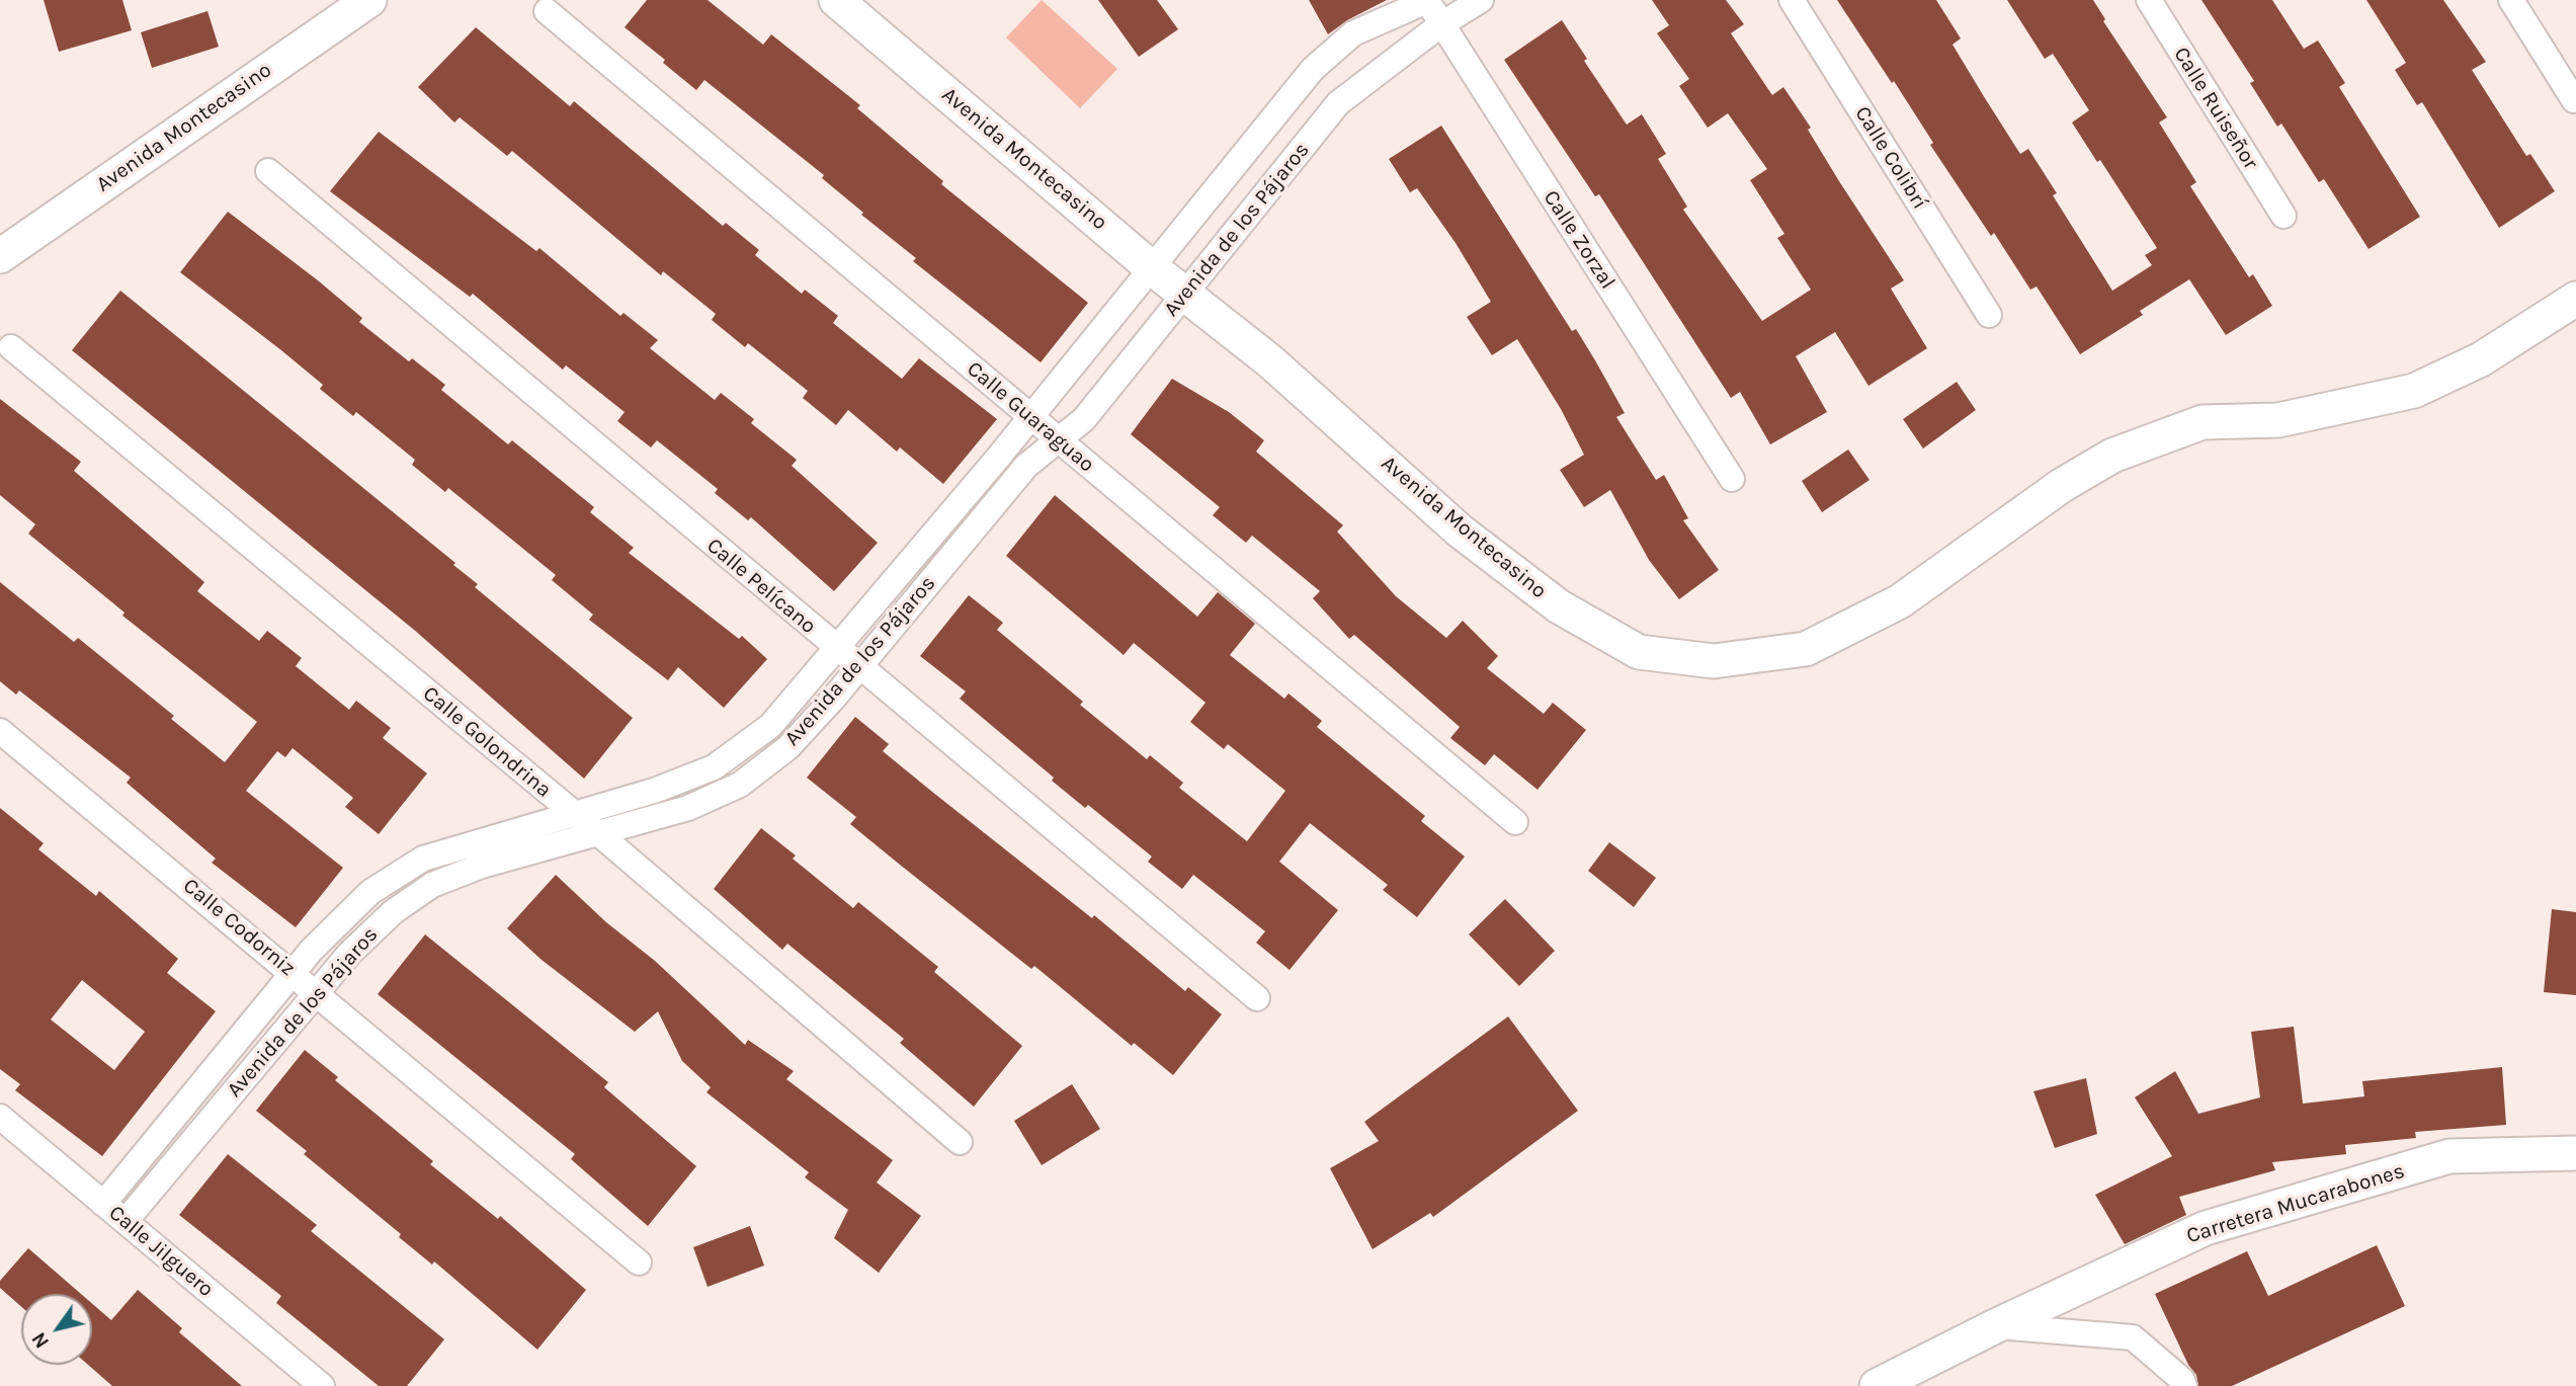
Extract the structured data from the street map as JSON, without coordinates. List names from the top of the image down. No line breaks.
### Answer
{"streets":{"street":["Calle Ruiseñor","Avenida Montecasino","Calle Colibrí","Avenida de los Pájaros","Calle Zorzal","Calle Guaraguao","Calle Pelícano","Calle Golondrina","Calle Codorniz","Carretera Mucarabones","Calle Jilguero"]},"crossings":[["Avenida Montecasino","Avenida de los Pájaros"],["Avenida de los Pájaros","Calle Zorzal"],["Avenida de los Pájaros","Calle Guaraguao"],["Avenida de los Pájaros","Calle Pelícano"],["Avenida de los Pájaros","Calle Golondrina"],["Avenida de los Pájaros","Calle Codorniz"],["Avenida de los Pájaros","Calle Jilguero"]],"north":"bottom left"}
